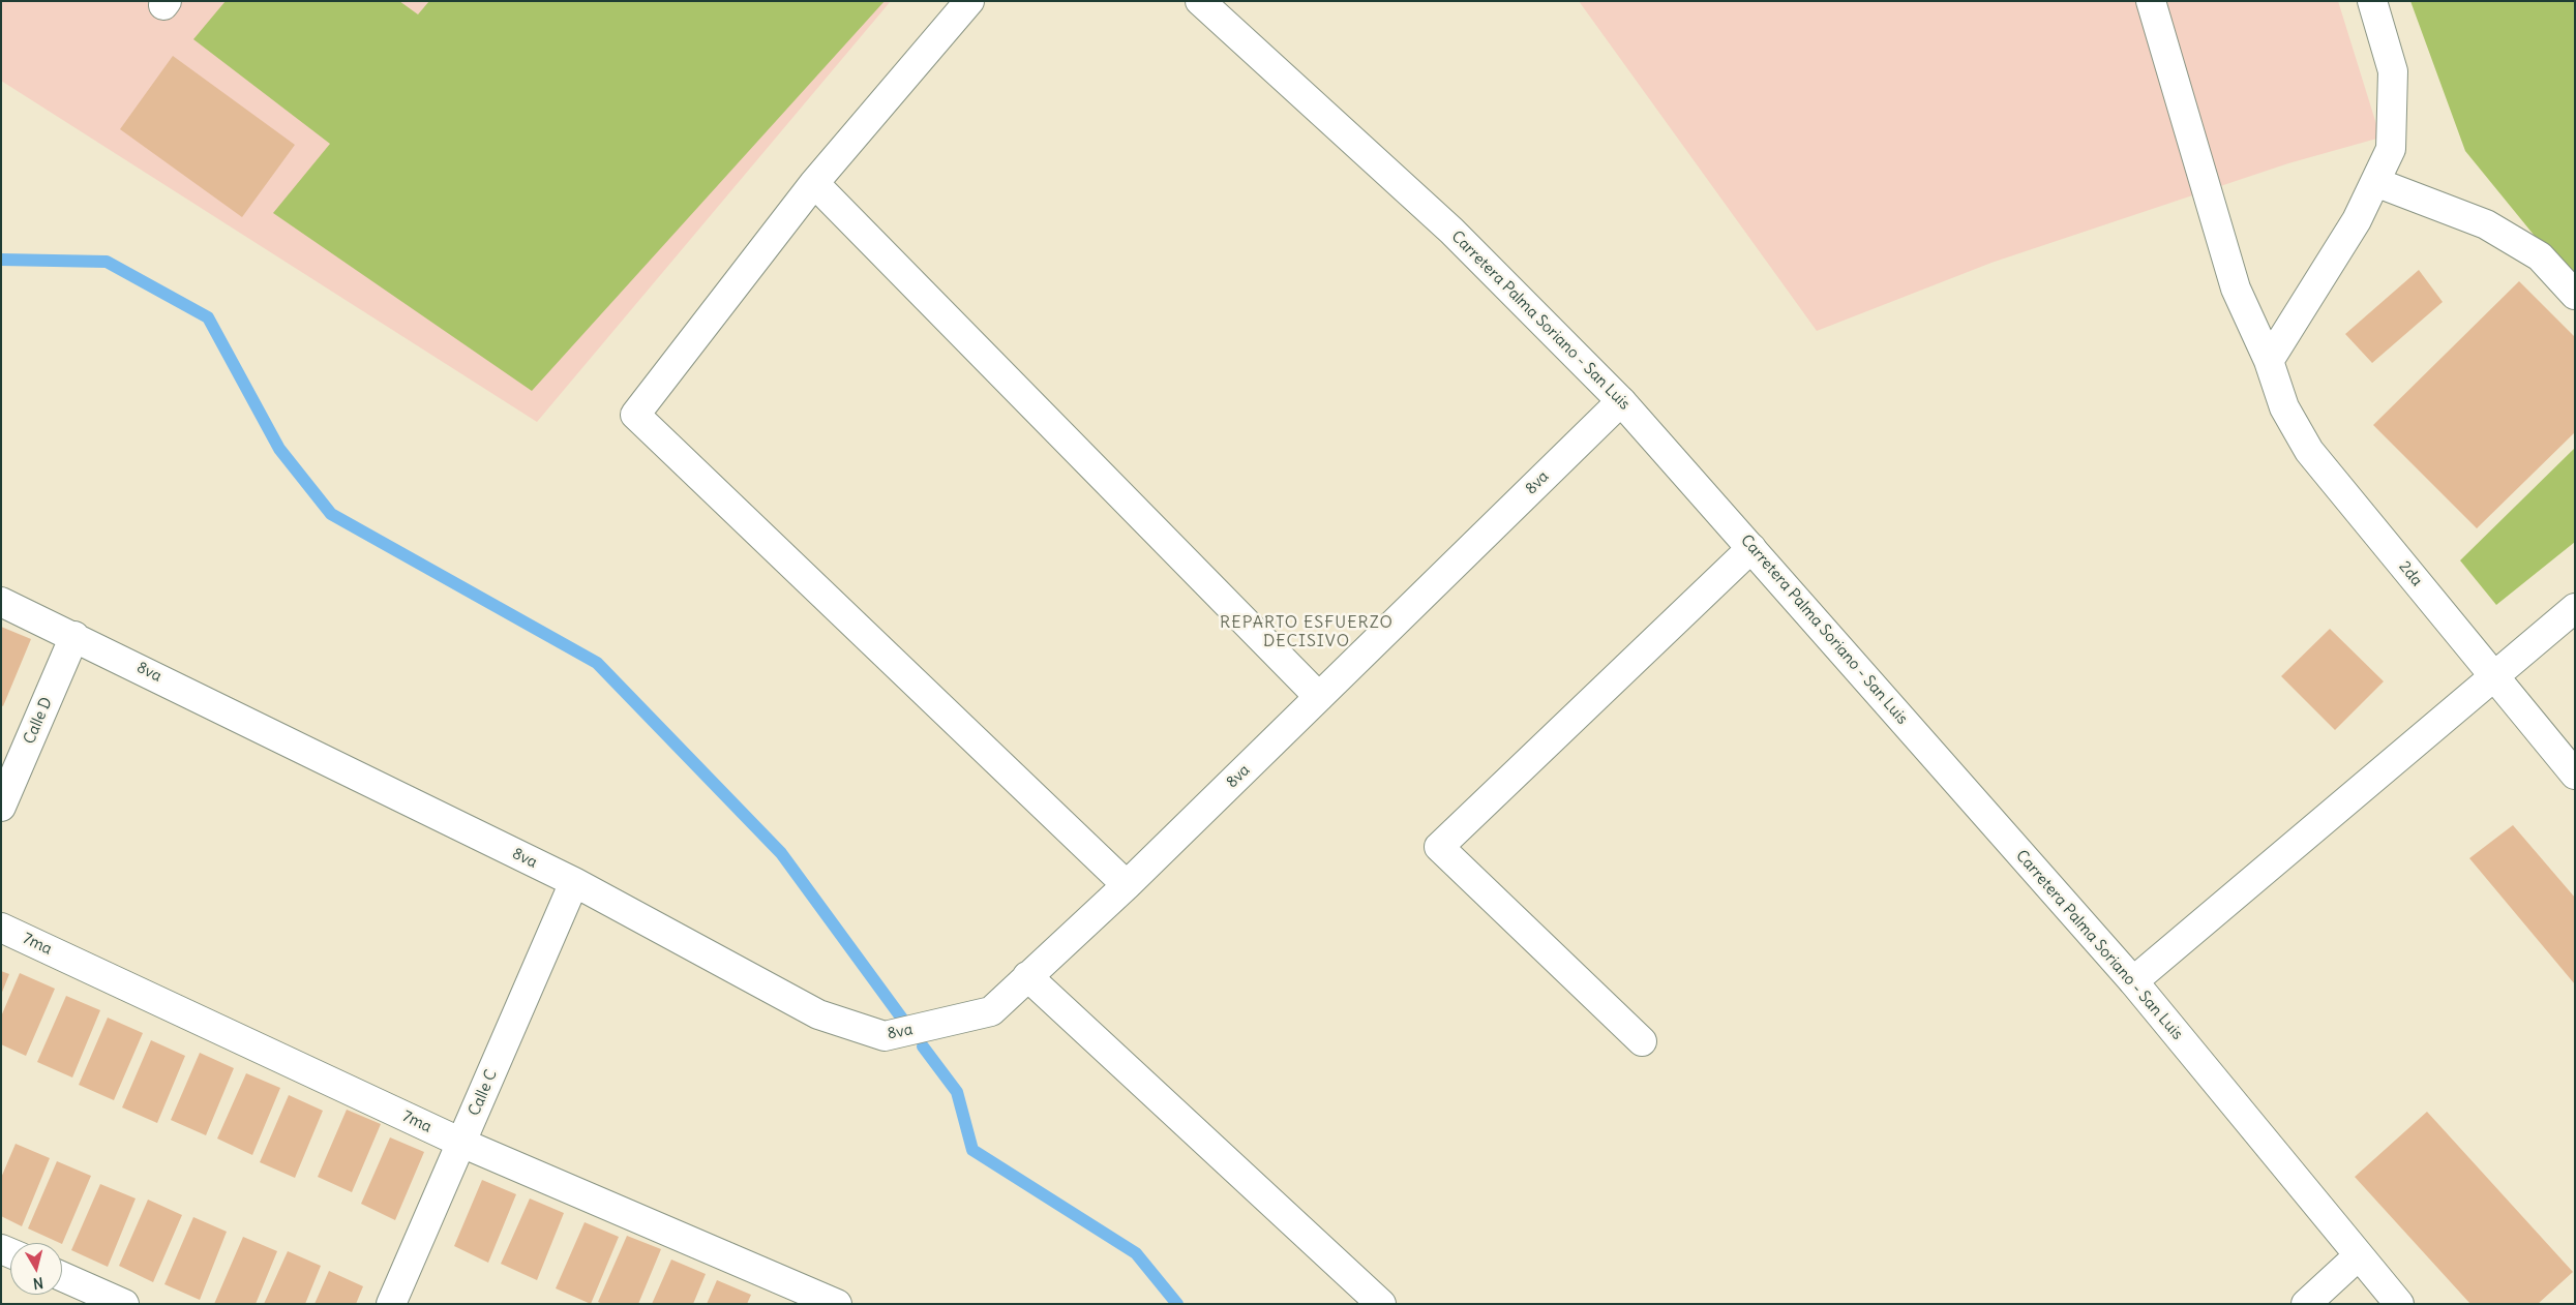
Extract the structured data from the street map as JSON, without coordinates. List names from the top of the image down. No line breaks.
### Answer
{"streets":{"street":["Carretera Palma Soriano - San Luis","8va","2da","Calle D","7ma","Calle C"]},"crossings":[["Carretera Palma Soriano - San Luis","8va"],["8va","Calle D"],["8va","Calle C"],["7ma","Calle C"]],"districts":["REPARTO ESFUERZO DECISIVO"],"north":"bottom"}
